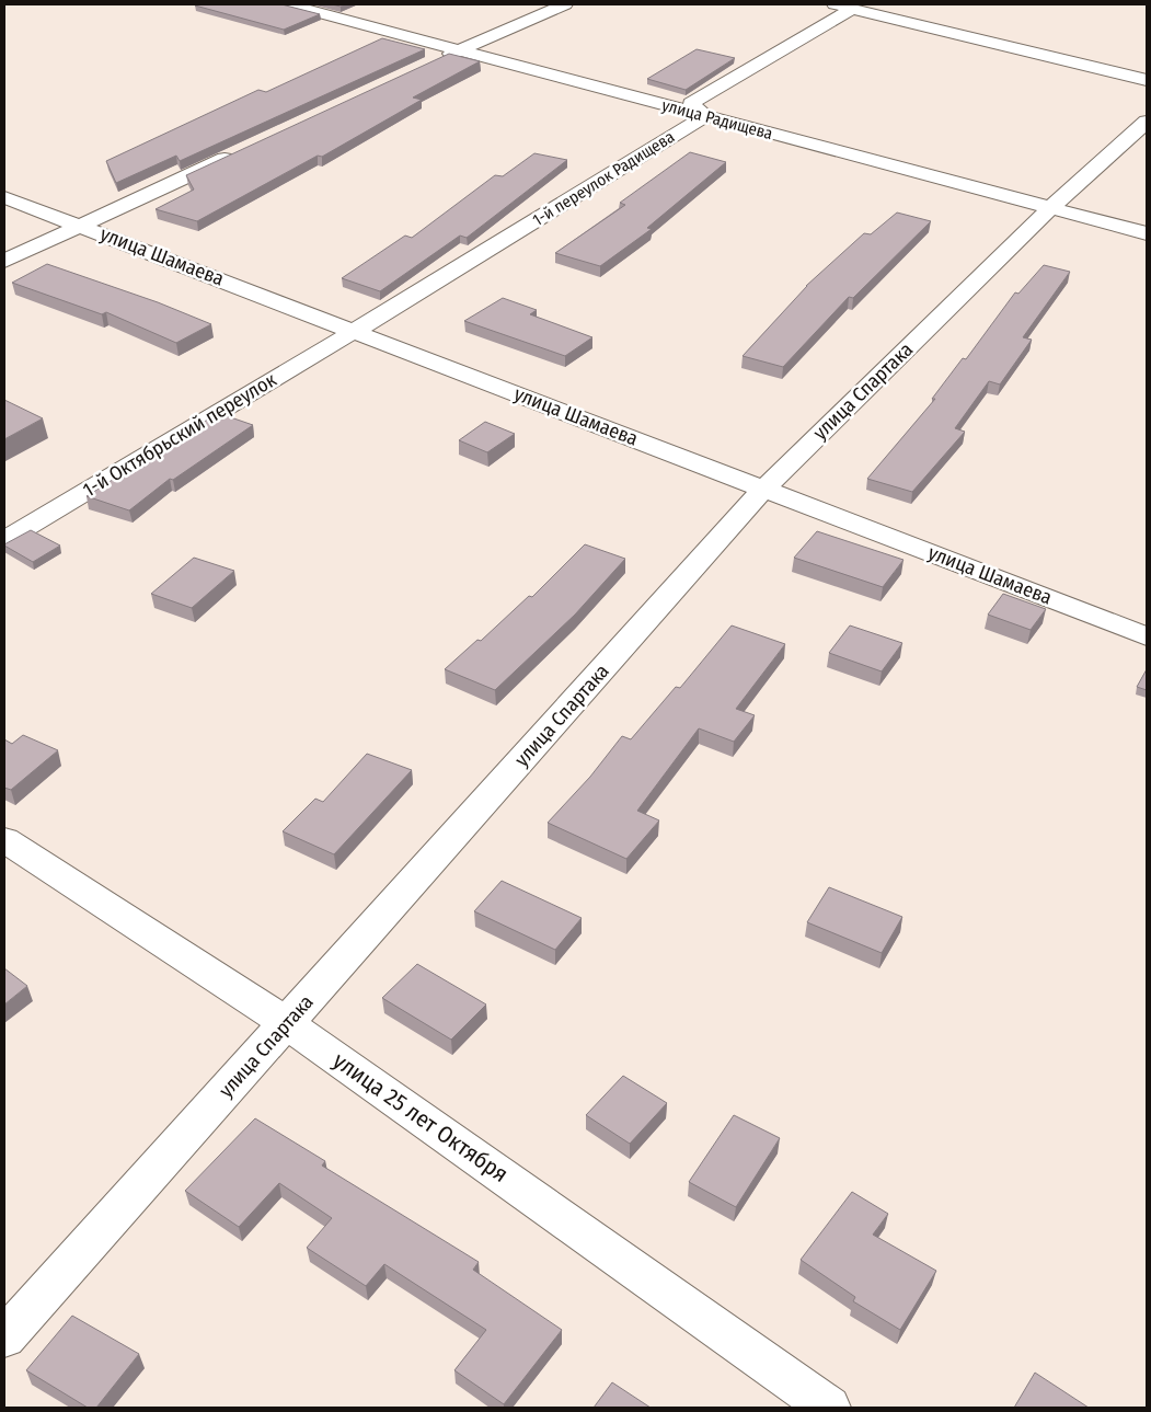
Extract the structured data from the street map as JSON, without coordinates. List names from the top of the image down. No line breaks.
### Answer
{"streets":{"street":["улица Радищева","1-й переулок Радищева","улица Шамаева","улица Спартака","1-й Октябрьский переулок","улица 25 лет Октября"]},"crossings":[["улица Радищева","1-й переулок Радищева"],["улица Радищева","улица Спартака"],["1-й переулок Радищева","улица Шамаева"],["1-й переулок Радищева","1-й Октябрьский переулок"],["улица Шамаева","улица Спартака"],["улица Шамаева","1-й Октябрьский переулок"],["улица Спартака","улица 25 лет Октября"]]}
